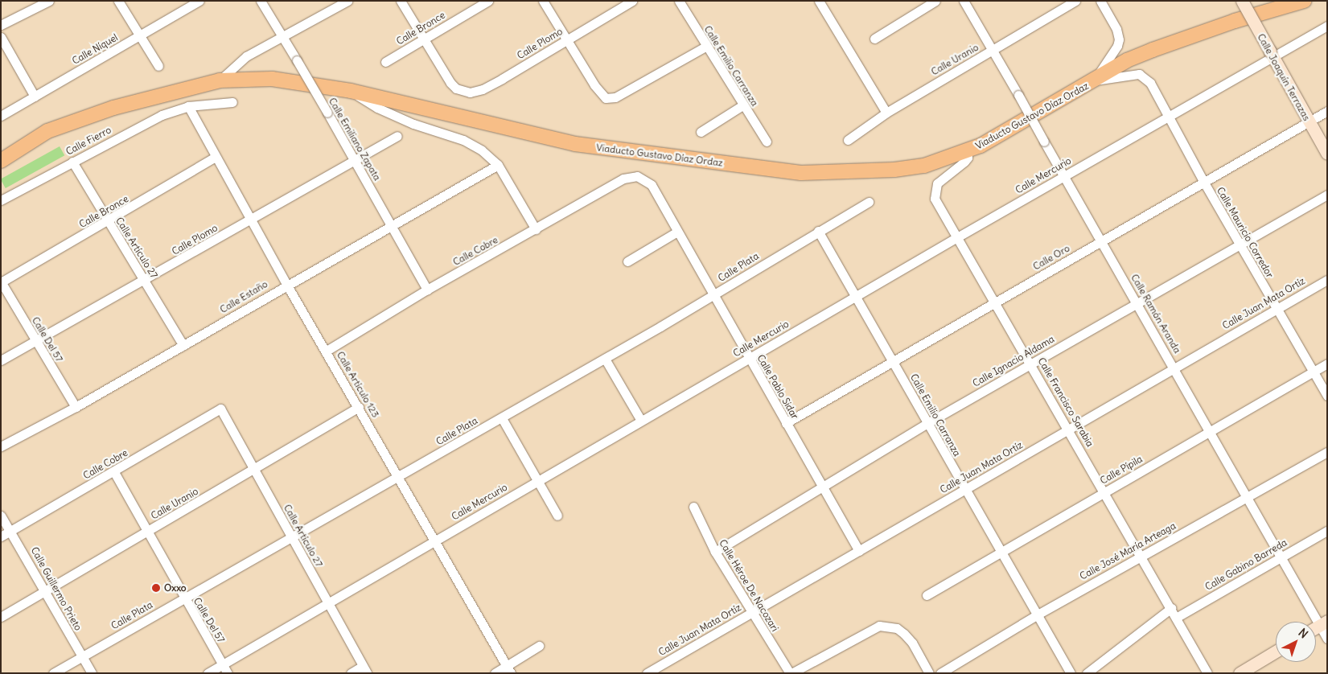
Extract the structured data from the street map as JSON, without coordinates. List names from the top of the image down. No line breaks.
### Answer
{"streets":{"main road":["Viaducto Gustavo Díaz Ordaz"],"street":["Calle Bronce","Calle Plomo","Calle Níquel","Calle Uranio","Calle Emilio Carranza","Calle Joaquín Terrazas","Calle Emiliano Zapata","Calle Fierro","Calle Mercurio","Calle Mauricio Corredor","Calle Artículo 27","Calle Cobre","Calle Oro","Calle Plata","Calle Estaño","Calle Juan Mata Ortíz","Calle Ramón Aranda","Calle Del 57","Calle Ignacio Aldama","Calle Artículo 123","Calle Pablo Sidar","Calle Francisco Sarabia","Calle Pípila","Calle José María Arteaga","Calle Gabino Barreda","Calle Héroe De Nacozari","Calle Guillermo Prieto"]},"crossings":[["Calle Bronce","Calle Plomo"],["Calle Bronce","Calle Artículo 27"],["Calle Bronce","Calle Del 57"],["Calle Bronce","Calle Artículo 123"],["Calle Plomo","Calle Emiliano Zapata"],["Calle Plomo","Calle Artículo 27"],["Calle Plomo","Calle Del 57"],["Calle Plomo","Calle Artículo 123"],["Calle Uranio","Calle Artículo 27"],["Calle Uranio","Calle Ramón Aranda"],["Calle Uranio","Calle Del 57"],["Calle Uranio","Calle Artículo 123"],["Calle Uranio","Calle Guillermo Prieto"],["Calle Emilio Carranza","Calle Mercurio"],["Calle Emilio Carranza","Calle Oro"],["Calle Emilio Carranza","Calle Plata"],["Calle Emilio Carranza","Calle Juan Mata Ortíz"],["Calle Emilio Carranza","Calle Ignacio Aldama"],["Calle Emilio Carranza","Calle Pípila"],["Calle Emilio Carranza","Calle José María Arteaga"],["Calle Joaquín Terrazas","Calle Mercurio"],["Calle Joaquín Terrazas","Calle Oro"],["Viaducto Gustavo Díaz Ordaz","Calle Mauricio Corredor"],["Viaducto Gustavo Díaz Ordaz","Calle Francisco Sarabia"],["Calle Emiliano Zapata","Calle Cobre"],["Calle Emiliano Zapata","Calle Estaño"],["Calle Fierro","Calle Artículo 27"],["Calle Fierro","Calle Artículo 123"],["Calle Mercurio","Calle Mauricio Corredor"],["Calle Mercurio","Calle Artículo 27"],["Calle Mercurio","Calle Ramón Aranda"],["Calle Mercurio","Calle Del 57"],["Calle Mercurio","Calle Artículo 123"],["Calle Mercurio","Calle Pablo Sidar"],["Calle Mercurio","Calle Francisco Sarabia"],["Calle Mauricio Corredor","Calle Oro"],["Calle Mauricio Corredor","Calle Juan Mata Ortíz"],["Calle Mauricio Corredor","Calle Ignacio Aldama"],["Calle Mauricio Corredor","Calle Pípila"],["Calle Artículo 27","Calle Cobre"],["Calle Artículo 27","Calle Plata"],["Calle Artículo 27","Calle Estaño"],["Calle Cobre","Calle Del 57"],["Calle Cobre","Calle Artículo 123"],["Calle Cobre","Calle Pablo Sidar"],["Calle Cobre","Calle Guillermo Prieto"],["Calle Oro","Calle Ramón Aranda"],["Calle Oro","Calle Pablo Sidar"],["Calle Oro","Calle Francisco Sarabia"],["Calle Plata","Calle Del 57"],["Calle Plata","Calle Artículo 123"],["Calle Plata","Calle Pablo Sidar"],["Calle Plata","Calle Guillermo Prieto"],["Calle Estaño","Calle Del 57"],["Calle Estaño","Calle Artículo 123"],["Calle Juan Mata Ortíz","Calle Ramón Aranda"],["Calle Juan Mata Ortíz","Calle Pablo Sidar"],["Calle Juan Mata Ortíz","Calle Francisco Sarabia"],["Calle Juan Mata Ortíz","Calle Héroe De Nacozari"],["Calle Ramón Aranda","Calle Ignacio Aldama"],["Calle Ramón Aranda","Calle Pípila"],["Calle Ramón Aranda","Calle José María Arteaga"],["Calle Ramón Aranda","Calle Gabino Barreda"],["Calle Ignacio Aldama","Calle Pablo Sidar"],["Calle Ignacio Aldama","Calle Francisco Sarabia"],["Calle Ignacio Aldama","Calle Héroe De Nacozari"],["Calle Francisco Sarabia","Calle Pípila"],["Calle Francisco Sarabia","Calle José María Arteaga"],["Calle Francisco Sarabia","Calle Gabino Barreda"]],"places":["Oxxo"],"north":"top right"}
